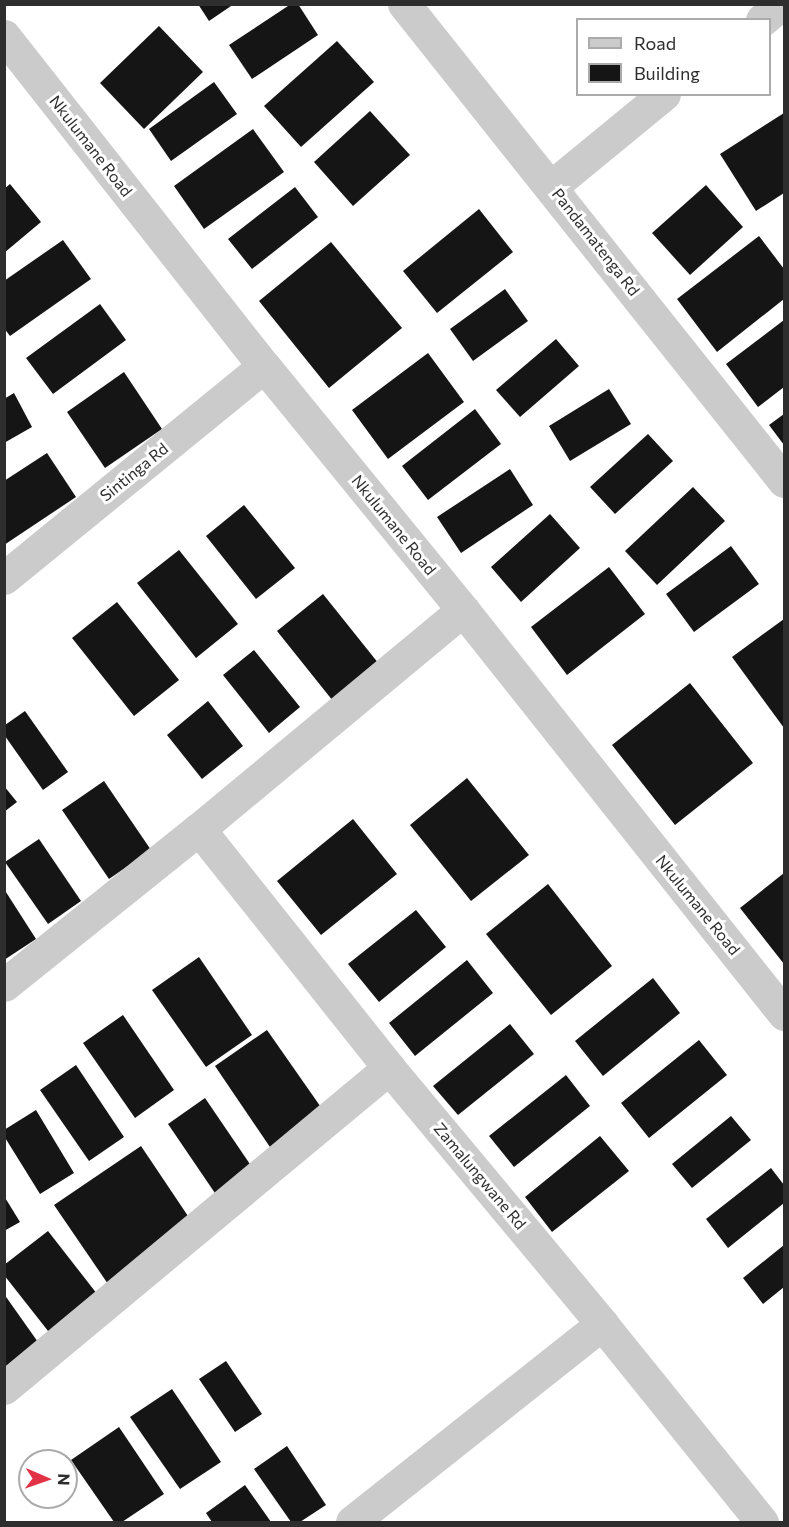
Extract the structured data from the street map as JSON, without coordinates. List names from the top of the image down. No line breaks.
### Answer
{"streets":{"street":["Nkulumane Road","Pandamatenga Rd","Sintinga Rd","Zamalungwane Rd"]},"crossings":[["Nkulumane Road","Sintinga Rd"]],"legend":["Road","Building"],"north":"right"}
